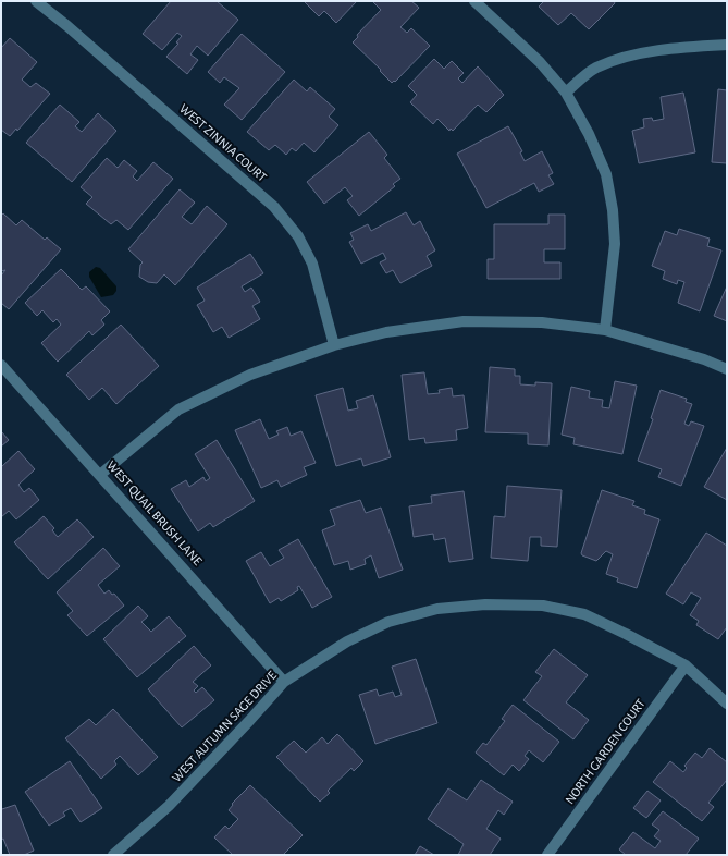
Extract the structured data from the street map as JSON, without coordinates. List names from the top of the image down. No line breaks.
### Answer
{"streets":{"street":["WEST ZINNIA COURT","WEST QUAIL BRUSH LANE","WEST AUTUMN SAGE DRIVE","NORTH GARDEN COURT"]},"crossings":[["WEST QUAIL BRUSH LANE","WEST AUTUMN SAGE DRIVE"],["WEST AUTUMN SAGE DRIVE","NORTH GARDEN COURT"]]}
